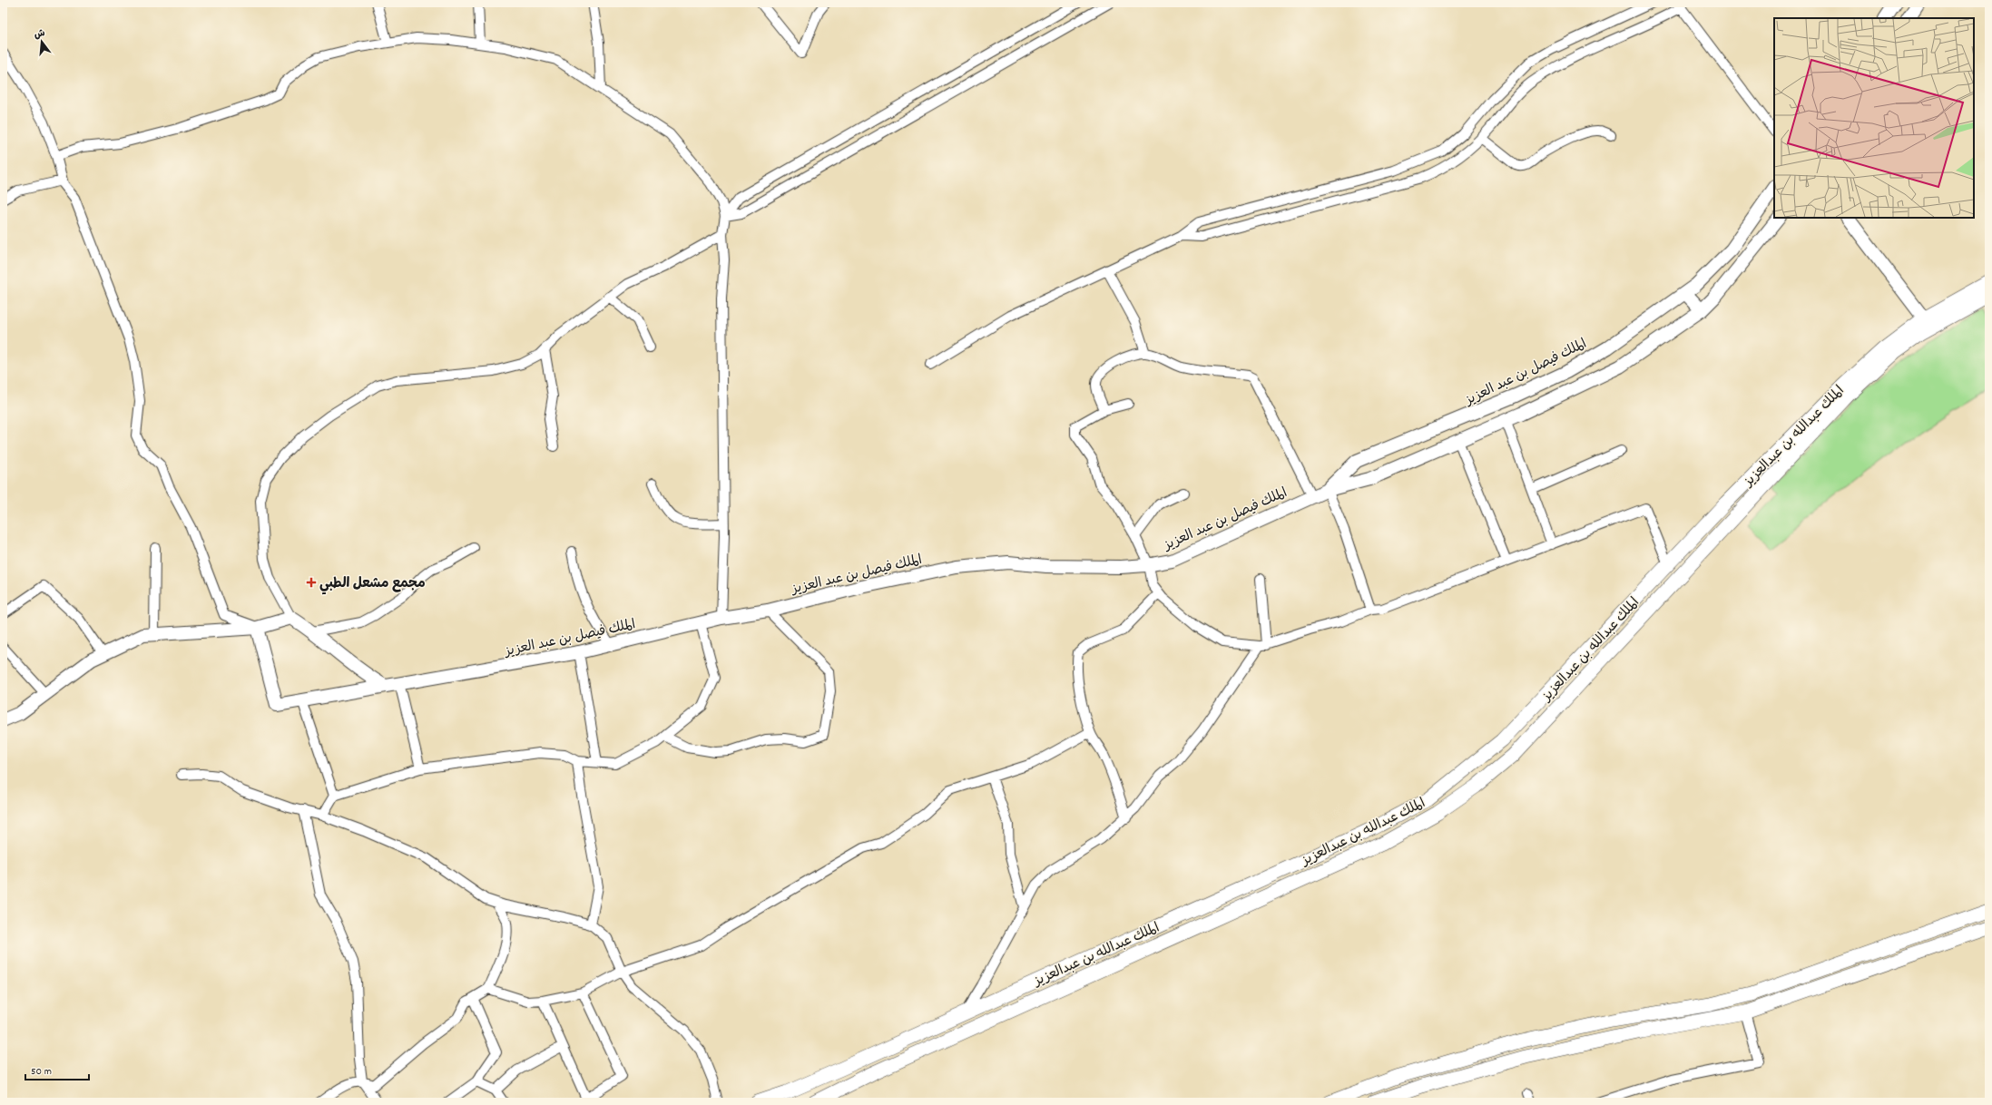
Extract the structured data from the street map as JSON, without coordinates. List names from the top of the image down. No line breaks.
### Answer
{"streets":{"main road":["الملك عبدالله بن عبدالعزيز"],"street":["الملك فيصل بن عبد العزيز"]},"places":{"health":["مجمع مشعل الطبي"]},"scale_bar":"50 m","north":"top"}
